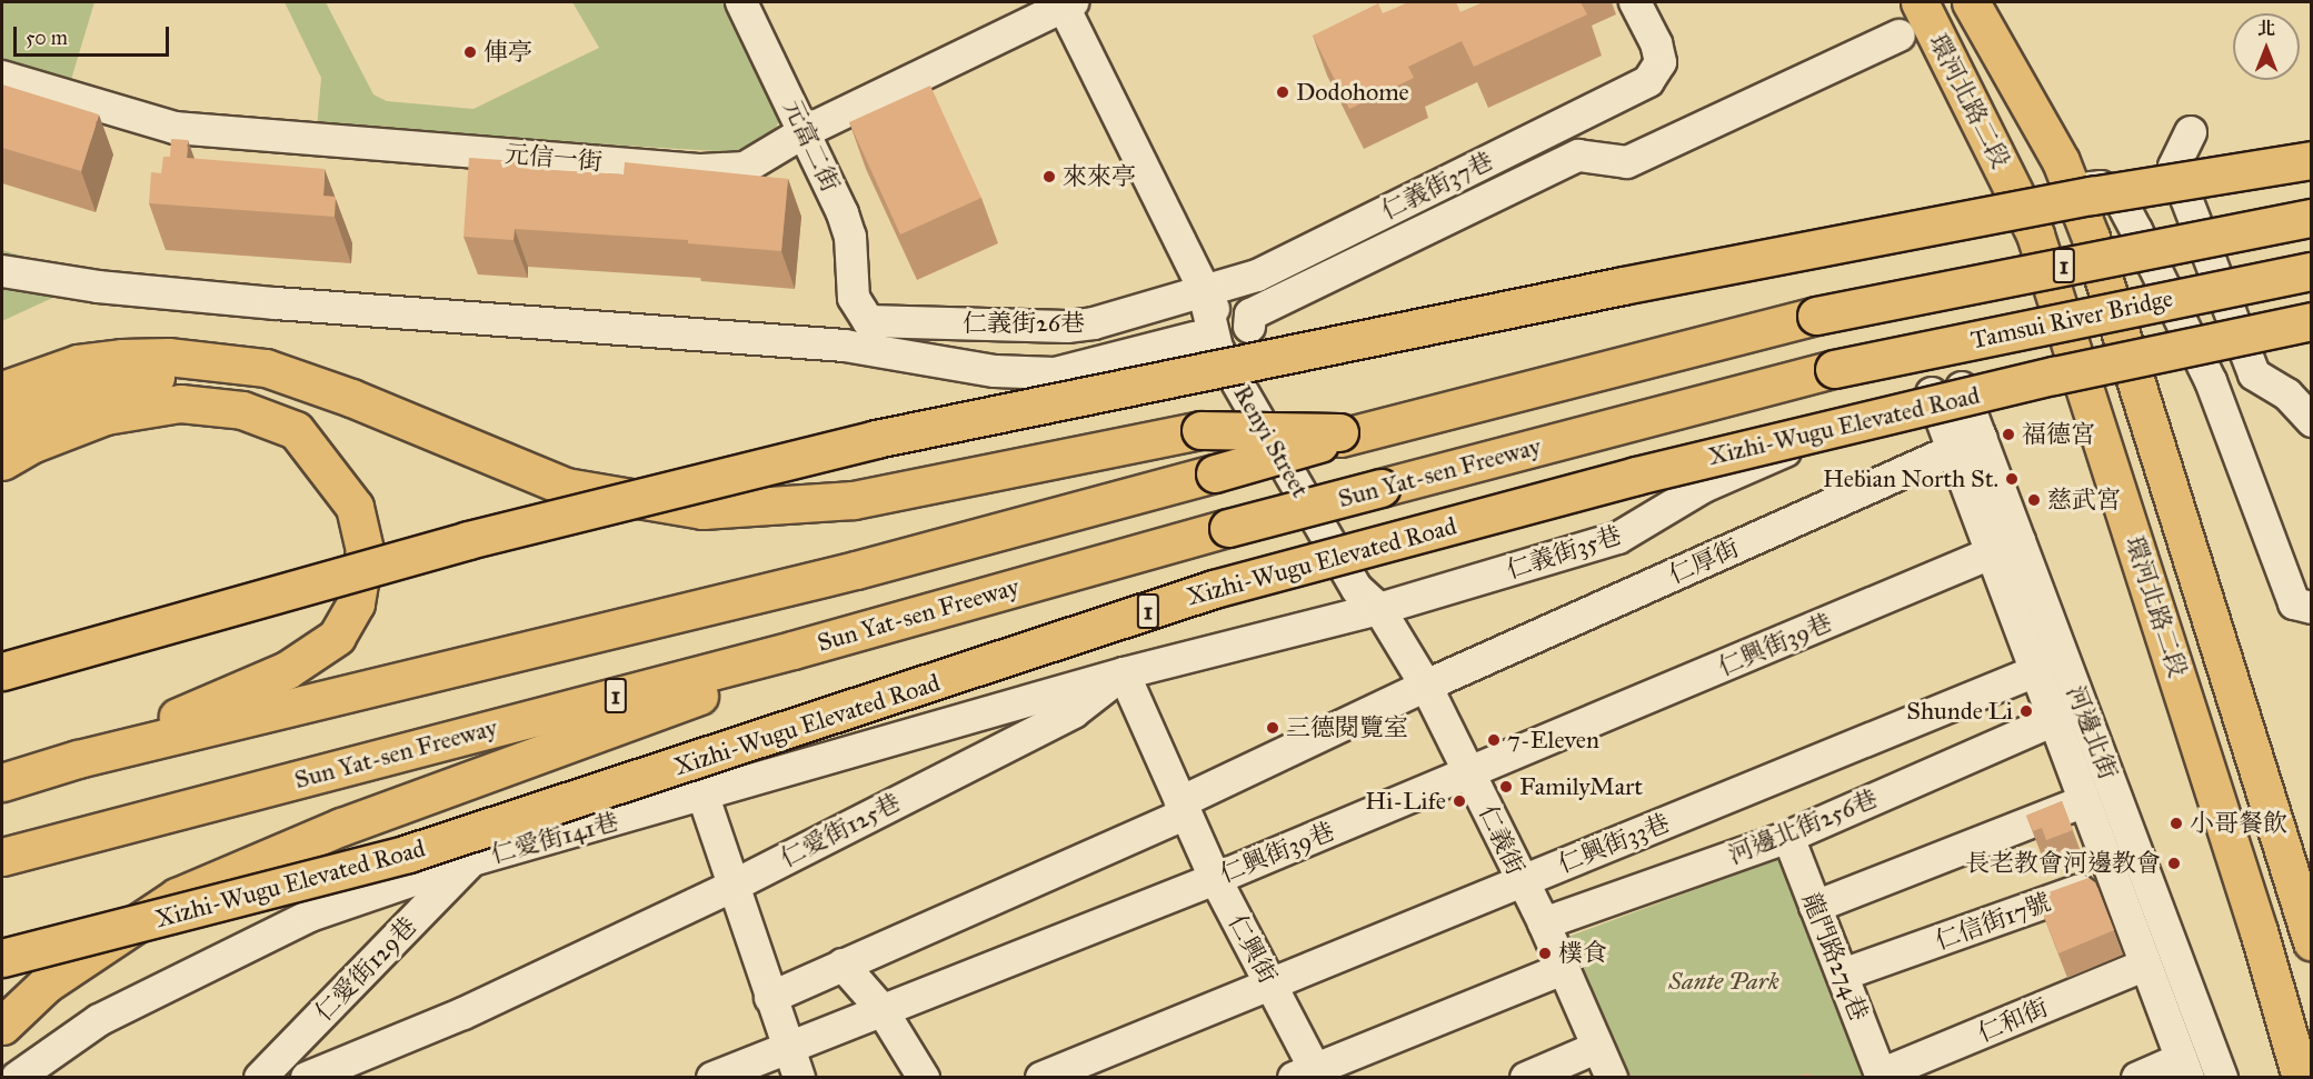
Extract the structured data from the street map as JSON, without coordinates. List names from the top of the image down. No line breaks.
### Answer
{"streets":{"main road":["環河北路二段","1","Tamsui River Bridge","Xizhi-Wugu Elevated Road","Sun Yat-sen Freeway"],"street":["元富二街","元信一街","仁義街37巷","仁義街26巷","Renyi Street","仁義街35巷","仁厚街","仁興街39巷","河邊北街","河邊北街256巷","仁愛街125巷","仁愛街141巷","仁義街","仁興街33巷","仁信街17號","仁興街","龍門路274巷","仁愛街129巷","仁和街"]},"crossings":[["環河北路二段","仁義街35巷"],["元富二街","元信一街"],["元富二街","仁義街26巷"],["元信一街","Renyi Street"],["仁義街37巷","仁義街26巷"],["仁義街37巷","Renyi Street"],["Tamsui River Bridge","Sun Yat-sen Freeway"],["仁義街26巷","Renyi Street"],["Renyi Street","仁義街35巷"],["Renyi Street","仁愛街125巷"],["Renyi Street","仁義街"],["仁義街35巷","河邊北街"],["仁義街35巷","仁愛街125巷"],["仁義街35巷","仁義街"],["仁厚街","河邊北街"],["仁厚街","仁義街"],["仁厚街","仁興街"],["仁興街39巷","河邊北街"],["仁興街39巷","仁義街"],["仁興街39巷","仁興街"],["河邊北街","河邊北街256巷"],["河邊北街","仁興街33巷"],["河邊北街","仁信街17號"],["河邊北街","仁和街"],["河邊北街256巷","仁義街"],["河邊北街256巷","龍門路274巷"],["仁愛街125巷","仁愛街141巷"],["仁愛街125巷","仁義街"],["仁愛街125巷","仁興街"],["仁愛街141巷","仁興街"],["仁愛街141巷","仁愛街129巷"],["仁義街","仁興街33巷"],["仁興街33巷","仁興街"],["仁信街17號","龍門路274巷"],["龍門路274巷","仁和街"]],"parks":["Sante Park"],"places":["俥亭","Dodohome","來來亭","福德宮","Hebian North St.","慈武宮","Shunde Li","三德閱覽室","7-Eleven","FamilyMart","Hi-Life","小哥餐飲","長老教會河邊教會","樸食"],"scale_bar":"50 m","north":"top"}
